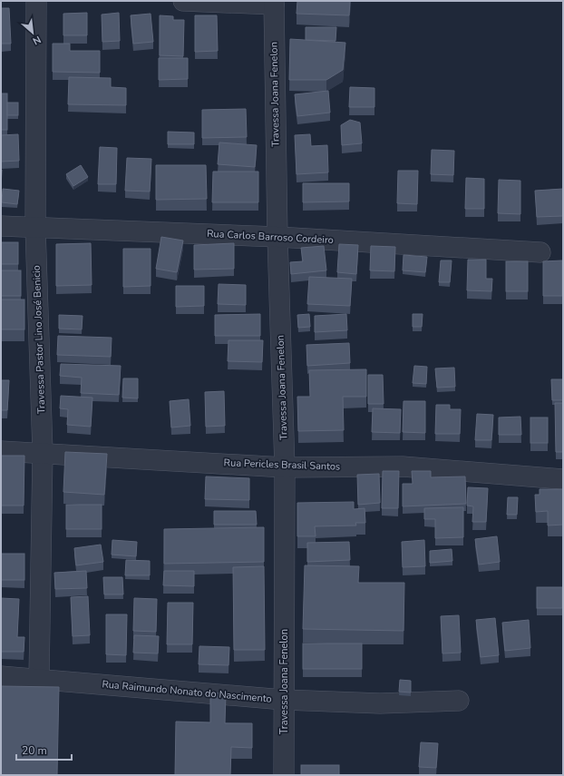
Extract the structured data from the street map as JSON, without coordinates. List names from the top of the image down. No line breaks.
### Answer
{"streets":{"street":["Travessa Joana Fenelon","Rua Carlos Barroso Cordeiro","Travessa Pastor Lino José Benicio","Rua Pericles Brasil Santos","Rua Raimundo Nonato do Nascimento"]},"crossings":[["Travessa Joana Fenelon","Rua Carlos Barroso Cordeiro"],["Travessa Joana Fenelon","Rua Pericles Brasil Santos"],["Travessa Joana Fenelon","Rua Raimundo Nonato do Nascimento"],["Rua Carlos Barroso Cordeiro","Travessa Pastor Lino José Benicio"],["Travessa Pastor Lino José Benicio","Rua Pericles Brasil Santos"],["Travessa Pastor Lino José Benicio","Rua Raimundo Nonato do Nascimento"]],"scale_bar":"20 m","north":"bottom right"}
